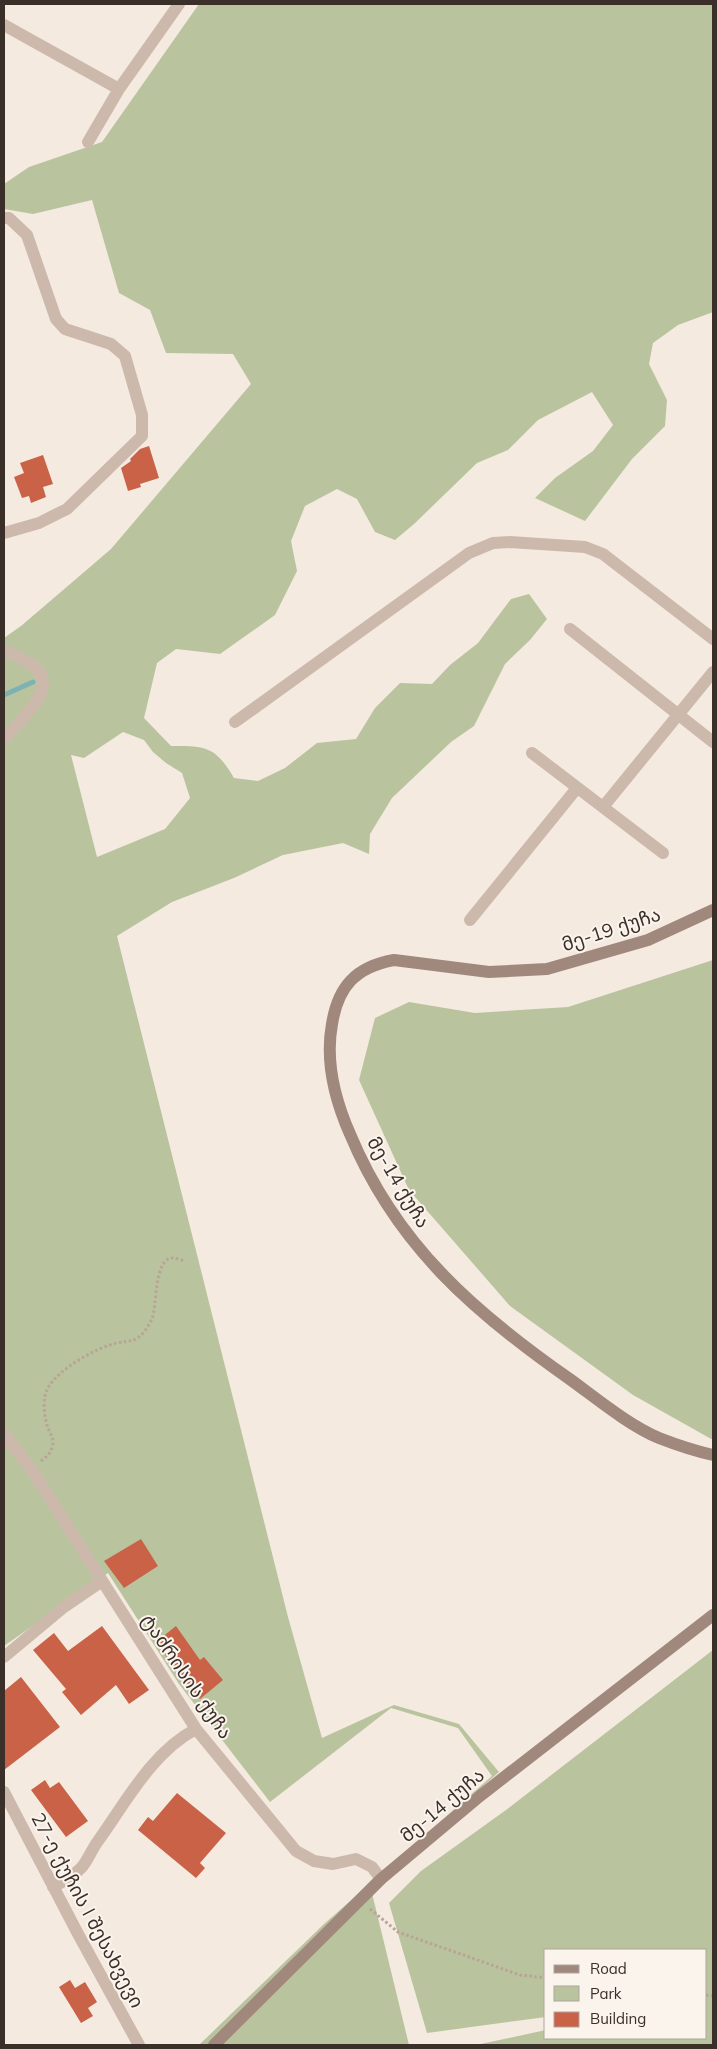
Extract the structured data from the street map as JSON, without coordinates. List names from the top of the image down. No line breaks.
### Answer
{"streets":{"street":["მე-19 ქუჩა","მე-14 ქუჩა","ტაძრისის ქუჩა","27-ე ქუჩის I შესახვევი"]},"crossings":[["მე-19 ქუჩა","მე-14 ქუჩა"],["მე-14 ქუჩა","ტაძრისის ქუჩა"]],"legend":["Road","Park","Building"]}
